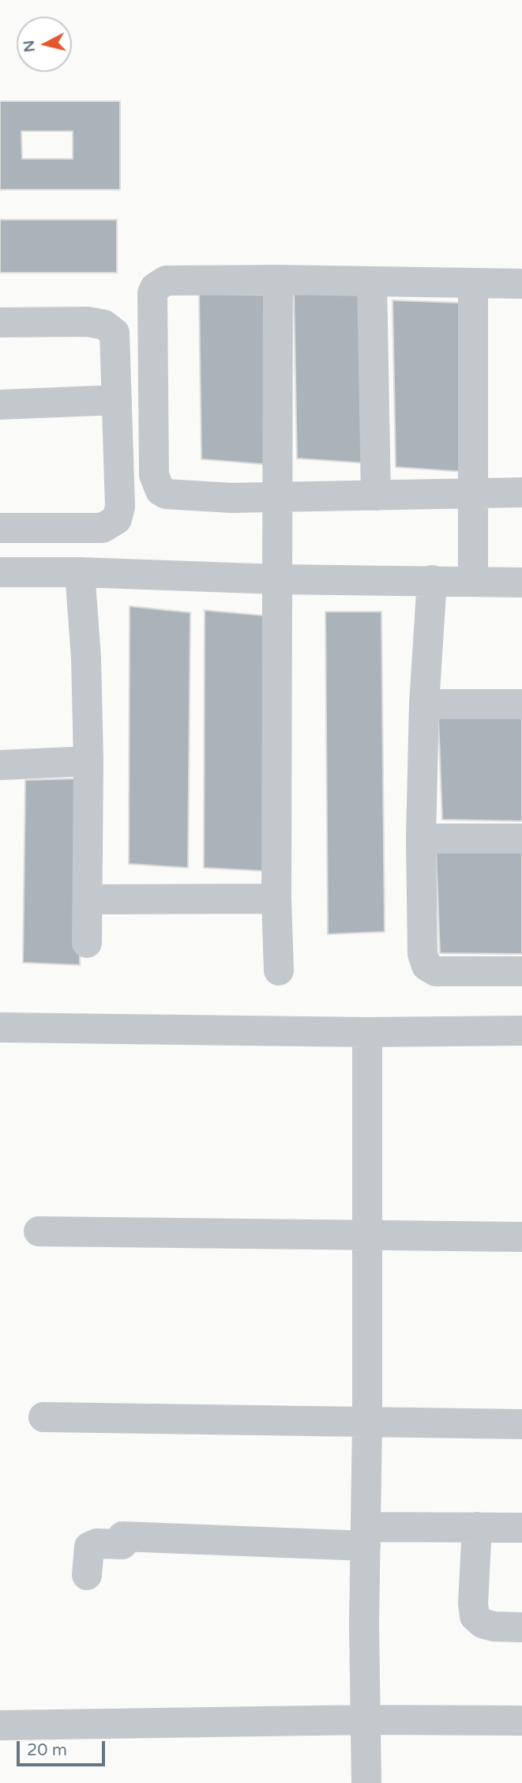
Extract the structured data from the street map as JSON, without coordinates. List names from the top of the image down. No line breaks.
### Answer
{"scale_bar":"20 m","north":"left"}
